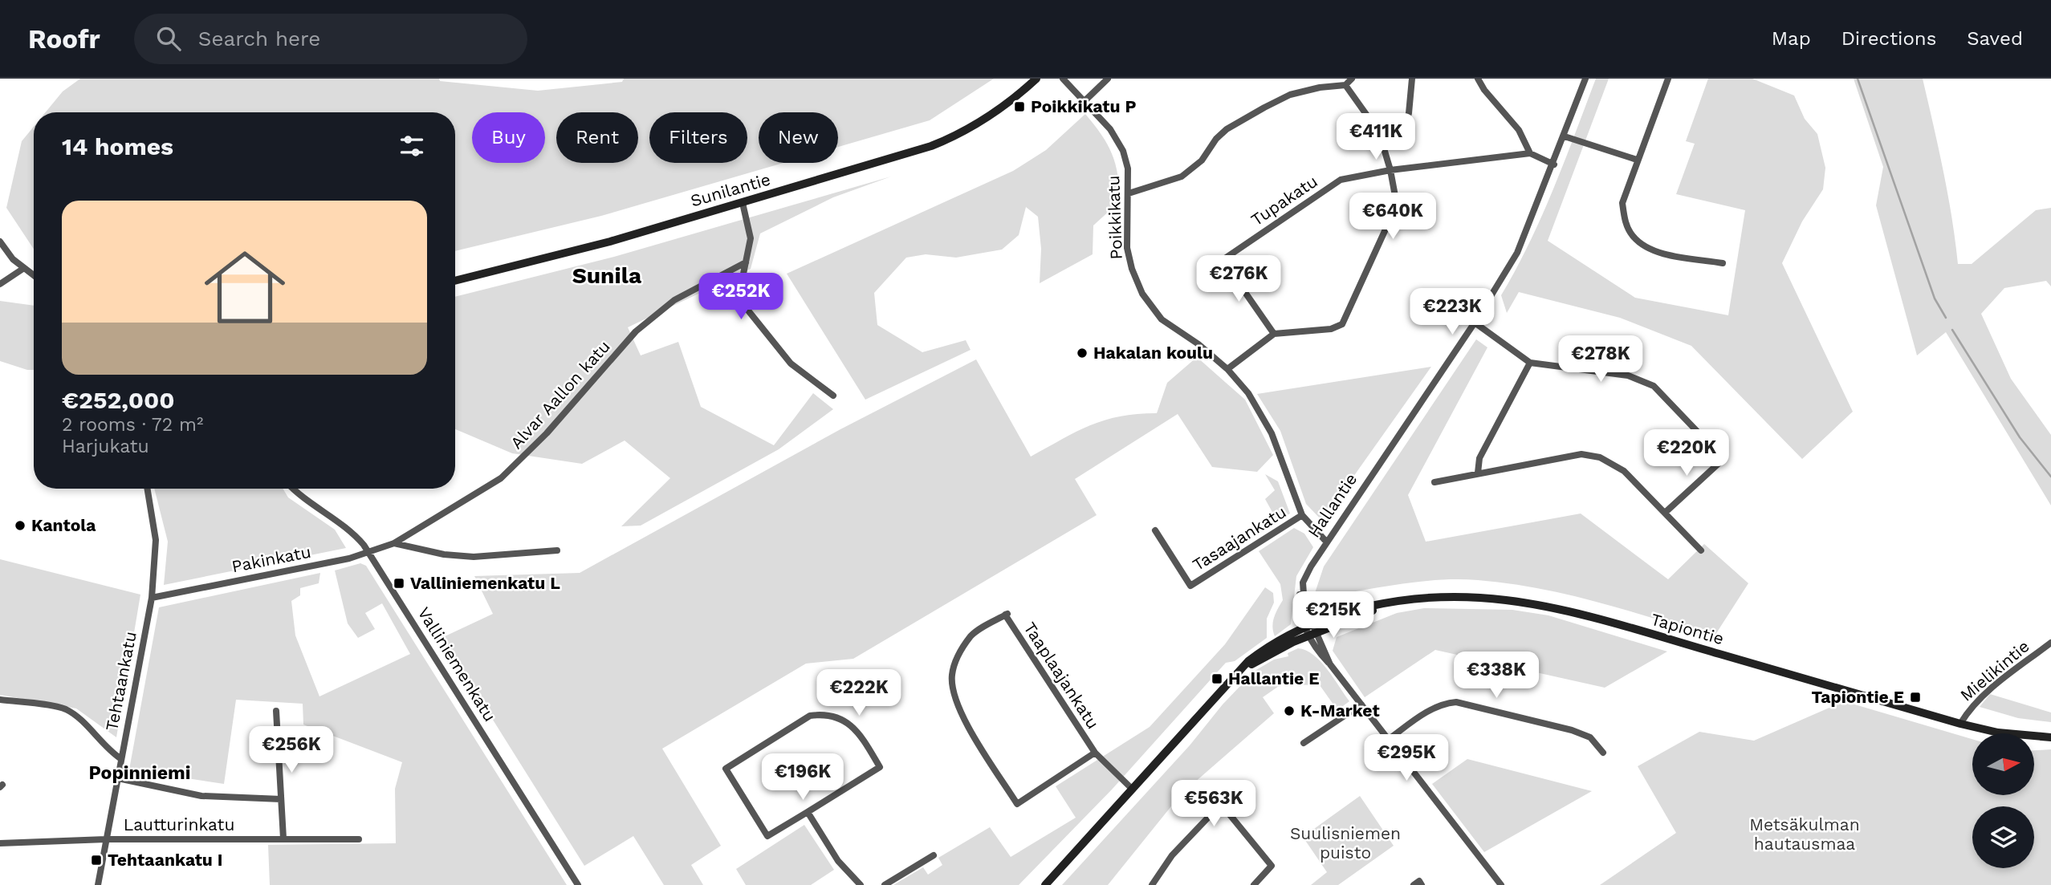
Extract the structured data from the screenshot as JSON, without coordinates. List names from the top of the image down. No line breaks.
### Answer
{"streets":{"street":["Sunilantie","Tupakatu","Poikkikatu","Alvar Aallon katu","Hallantie","Tasaajankatu","Pakinkatu","Tapiontie","Valliniemenkatu","Mielikintie","Taaplaajankatu","Tehtaankatu","Lautturinkatu"]},"crossings":[["Poikkikatu","Hallantie"],["Poikkikatu","Tasaajankatu"],["Alvar Aallon katu","Pakinkatu"],["Hallantie","Tapiontie"],["Pakinkatu","Valliniemenkatu"],["Pakinkatu","Tehtaankatu"],["Tapiontie","Mielikintie"],["Tapiontie","Taaplaajankatu"],["Tehtaankatu","Lautturinkatu"]],"districts":["Sunila","Popinniemi"],"parks":["Metsäkulman hautausmaa","Suulisniemen puisto"],"places":{"transit":["Poikkikatu P","Valliniemenkatu L","Hallantie E","Tapiontie E","Tehtaankatu I"],"other":["Hakalan koulu","Kantola","K-Market"]},"north":"right","page":{"header":"Roofr","search":"Search here","nav":["Map","Directions","Saved"],"chip":["Buy","Rent","Filters","New"],"heading":"14 homes","price":["€411K","€640K","€276K","€252K","€223K","€278K","€220K","€215K","€338K","€222K","€256K","€295K","€196K","€563K"],"list":[{"name":"€252,000","note":"2 rooms · 72 m² · Harjukatu"}]}}
